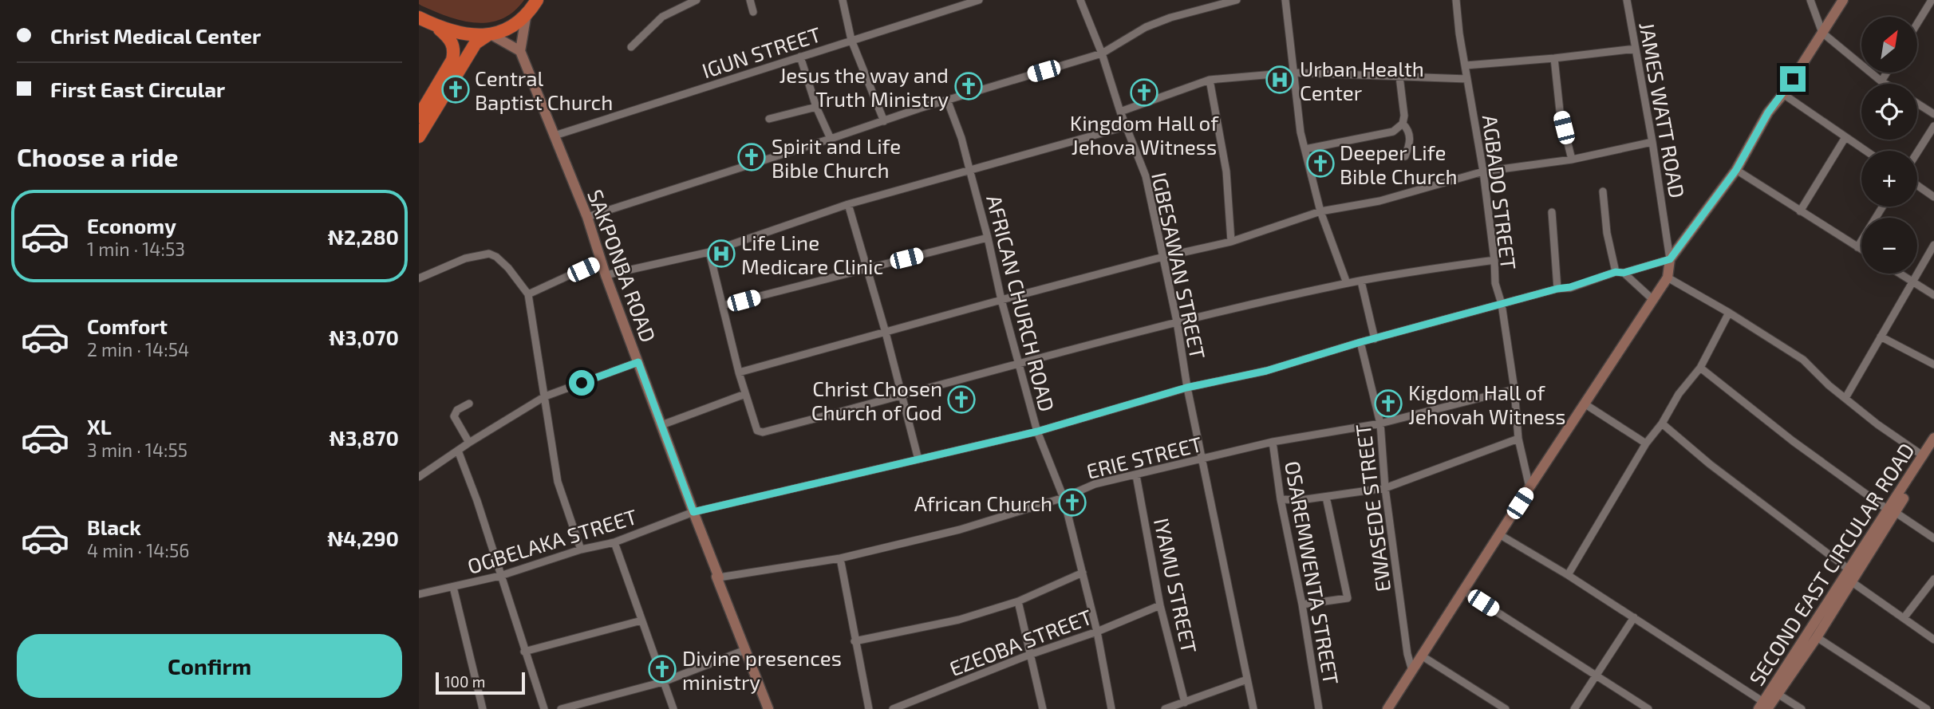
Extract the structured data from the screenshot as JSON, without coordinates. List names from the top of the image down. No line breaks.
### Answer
{"streets":{"main road":["SAKPONBA ROAD","SECOND EAST CIRCULAR ROAD"],"street":["IGUN STREET","JAMES WATT ROAD","AGBADO STREET","IGBESAWAN STREET","AFRICAN CHURCH ROAD","ERIE STREET","EWASEDE STREET","OGBELAKA STREET","OSAREMWENTA STREET","IYAMU STREET","EZEOBA STREET"]},"crossings":[["IGUN STREET","SAKPONBA ROAD"],["JAMES WATT ROAD","OGBELAKA STREET"],["AGBADO STREET","ERIE STREET"],["AGBADO STREET","OGBELAKA STREET"],["SAKPONBA ROAD","ERIE STREET"],["SAKPONBA ROAD","OGBELAKA STREET"],["IGBESAWAN STREET","ERIE STREET"],["IGBESAWAN STREET","OGBELAKA STREET"],["AFRICAN CHURCH ROAD","ERIE STREET"],["AFRICAN CHURCH ROAD","OGBELAKA STREET"],["AFRICAN CHURCH ROAD","EZEOBA STREET"],["ERIE STREET","EWASEDE STREET"],["ERIE STREET","OSAREMWENTA STREET"],["ERIE STREET","IYAMU STREET"],["EWASEDE STREET","OGBELAKA STREET"],["IYAMU STREET","EZEOBA STREET"]],"places":{"hospital":["Urban Health Center","Life Line Medicare Clinic"],"church":["Jesus the way and Truth Ministry","Central Baptist Church","Kingdom Hall of Jehova Witness","Spirit and Life Bible Church","Deeper Life Bible Church","Christ Chosen Church of God","Kigdom Hall of Jehovah Witness","African Church","Divine presences ministry"]},"scale_bar":"100 m","north":"top right","page":{"banner":["Christ Medical Center","First East Circular"],"map_buttons":["+","−"],"heading":"Choose a ride","list":[{"name":"Economy","note":"1 min · 14:53","value":"₦2,280"},{"name":"Comfort","note":"2 min · 14:54","value":"₦3,070"},{"name":"XL","note":"3 min · 14:55","value":"₦3,870"},{"name":"Black","note":"4 min · 14:56","value":"₦4,290"}],"buttons":"Confirm","scale":"100 m"}}
